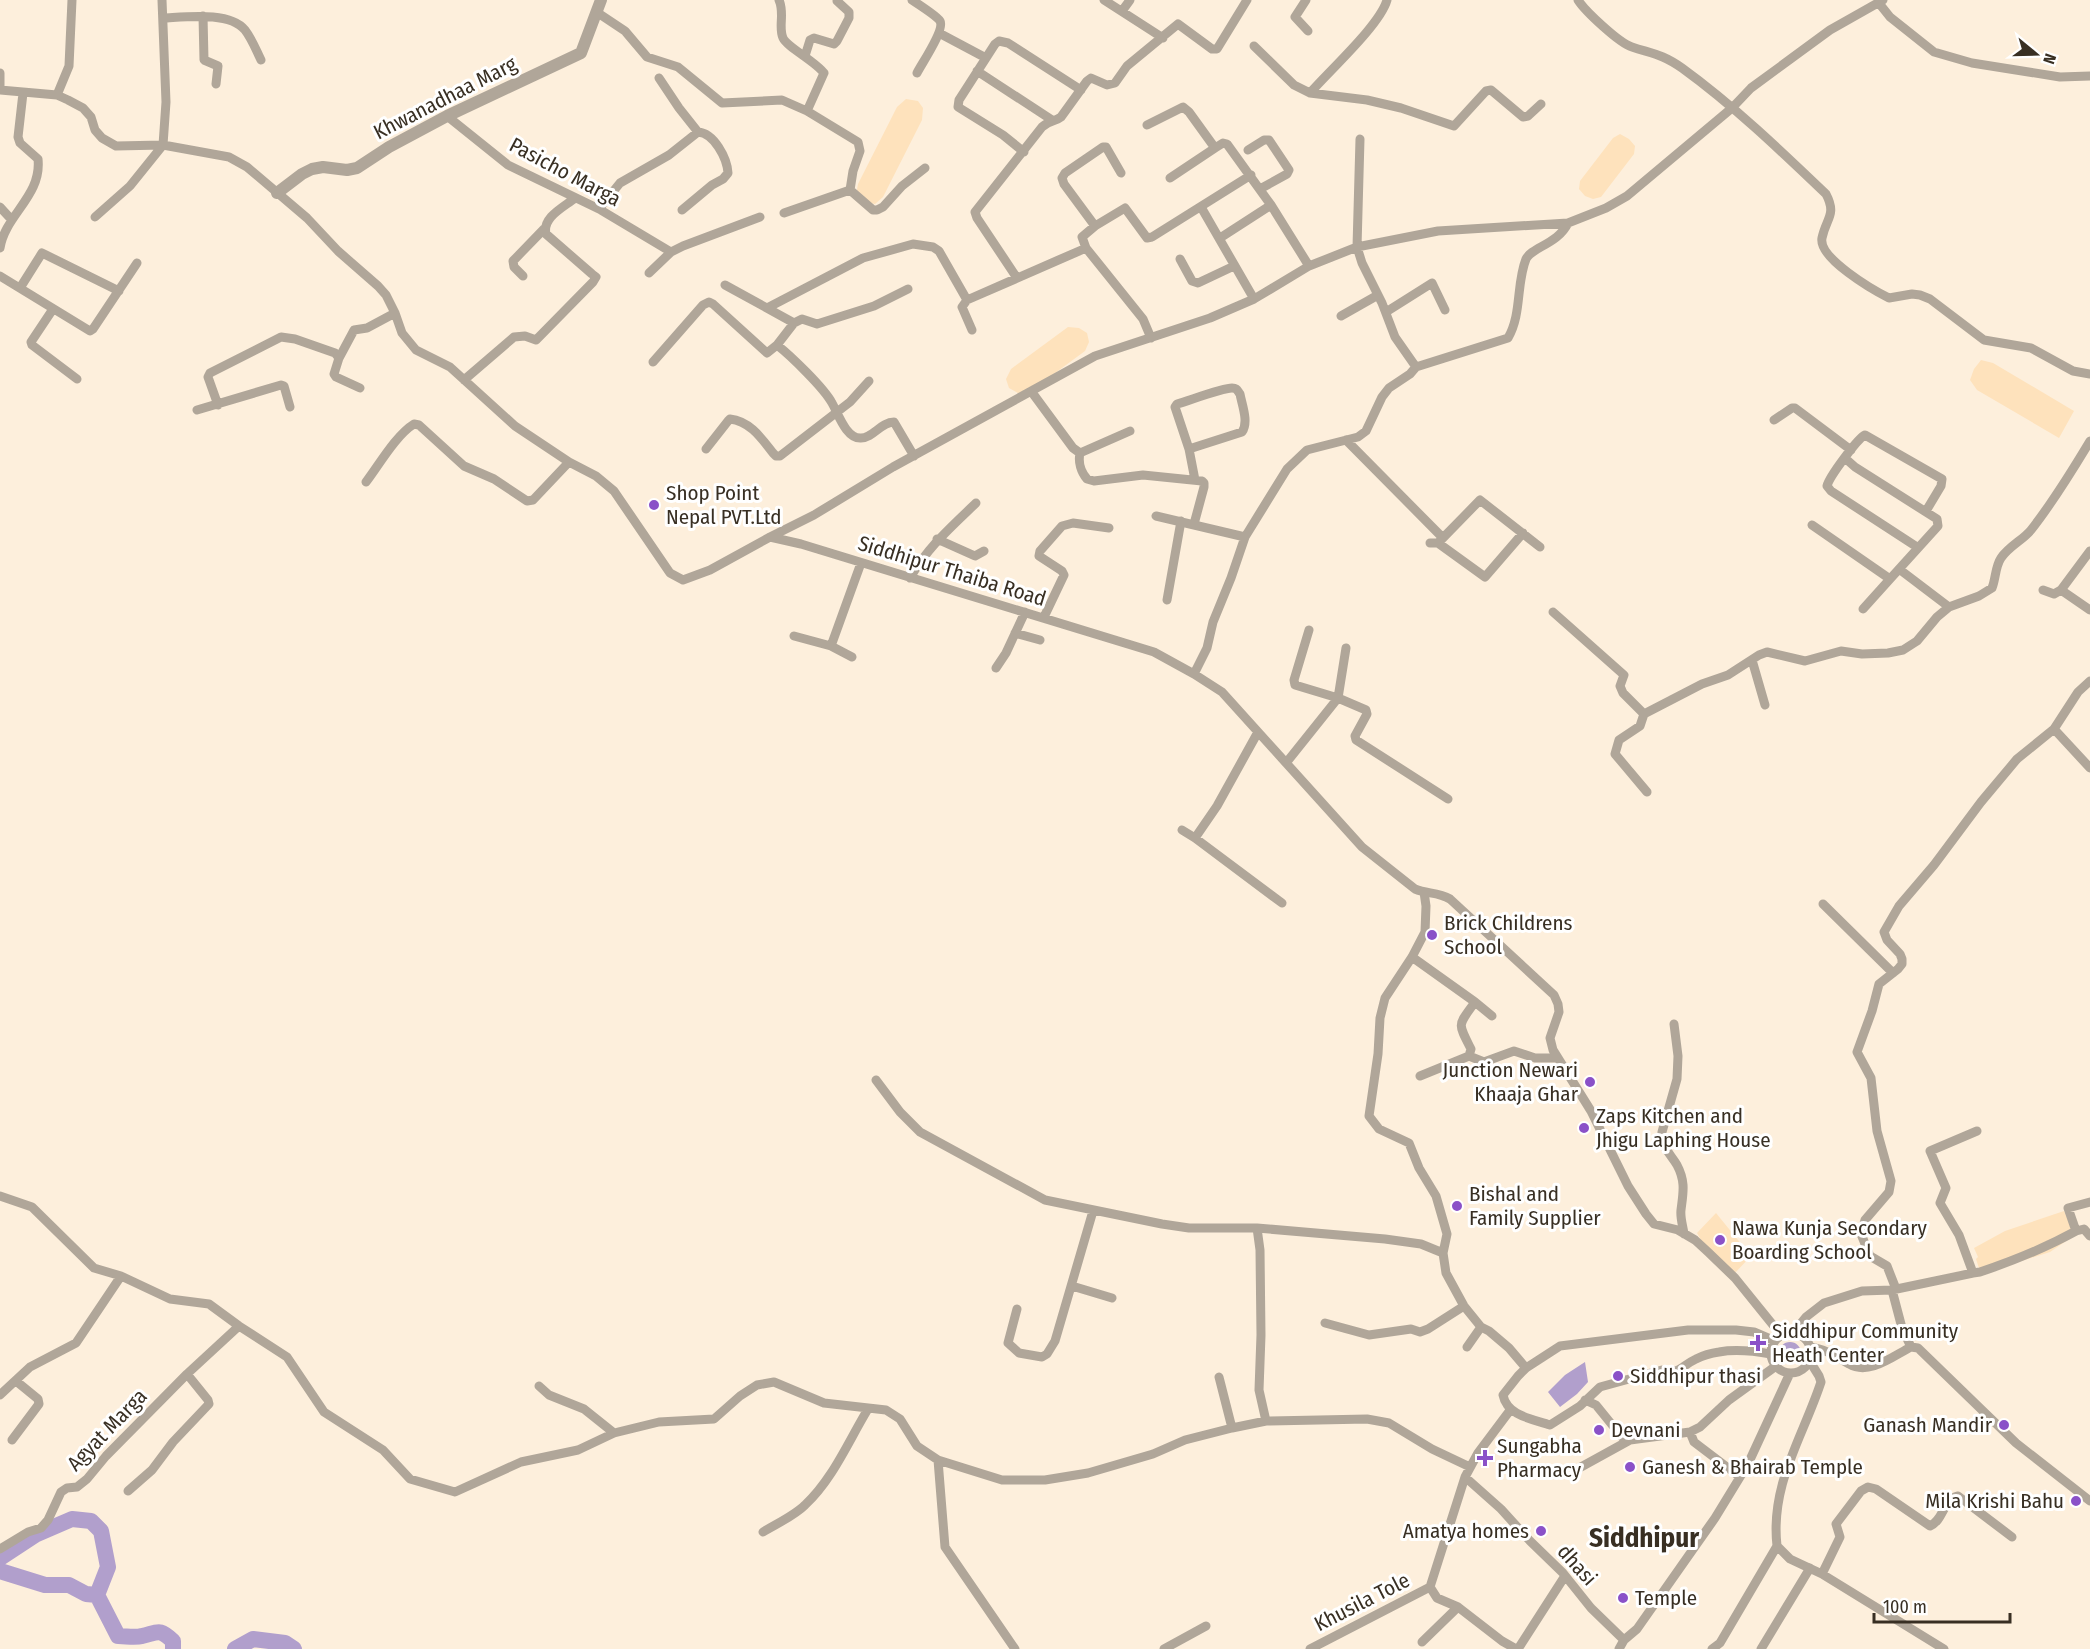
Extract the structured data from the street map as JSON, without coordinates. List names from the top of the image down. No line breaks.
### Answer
{"streets":{"street":["Khwanadhaa Marg","Pasicho Marga","Siddhipur Thaiba Road","Agyat Marga","dhasi","Khusila Tole"]},"crossings":[["Khwanadhaa Marg","Pasicho Marga"]],"districts":["Siddhipur"],"places":{"other":["Shop Point Nepal PVT.Ltd","Brick Childrens School","Junction Newari Khaaja Ghar","Zaps Kitchen and Jhigu Laphing House","Bishal and Family Supplier","Nawa Kunja Secondary Boarding School","Siddhipur thasi","Ganash Mandir","Devnani","Ganesh & Bhairab Temple","Mila Krishi Bahu","Amatya homes","Temple"],"health":["Siddhipur Community Heath Center","Sungabha Pharmacy"]},"scale_bar":"100 m","north":"right"}
